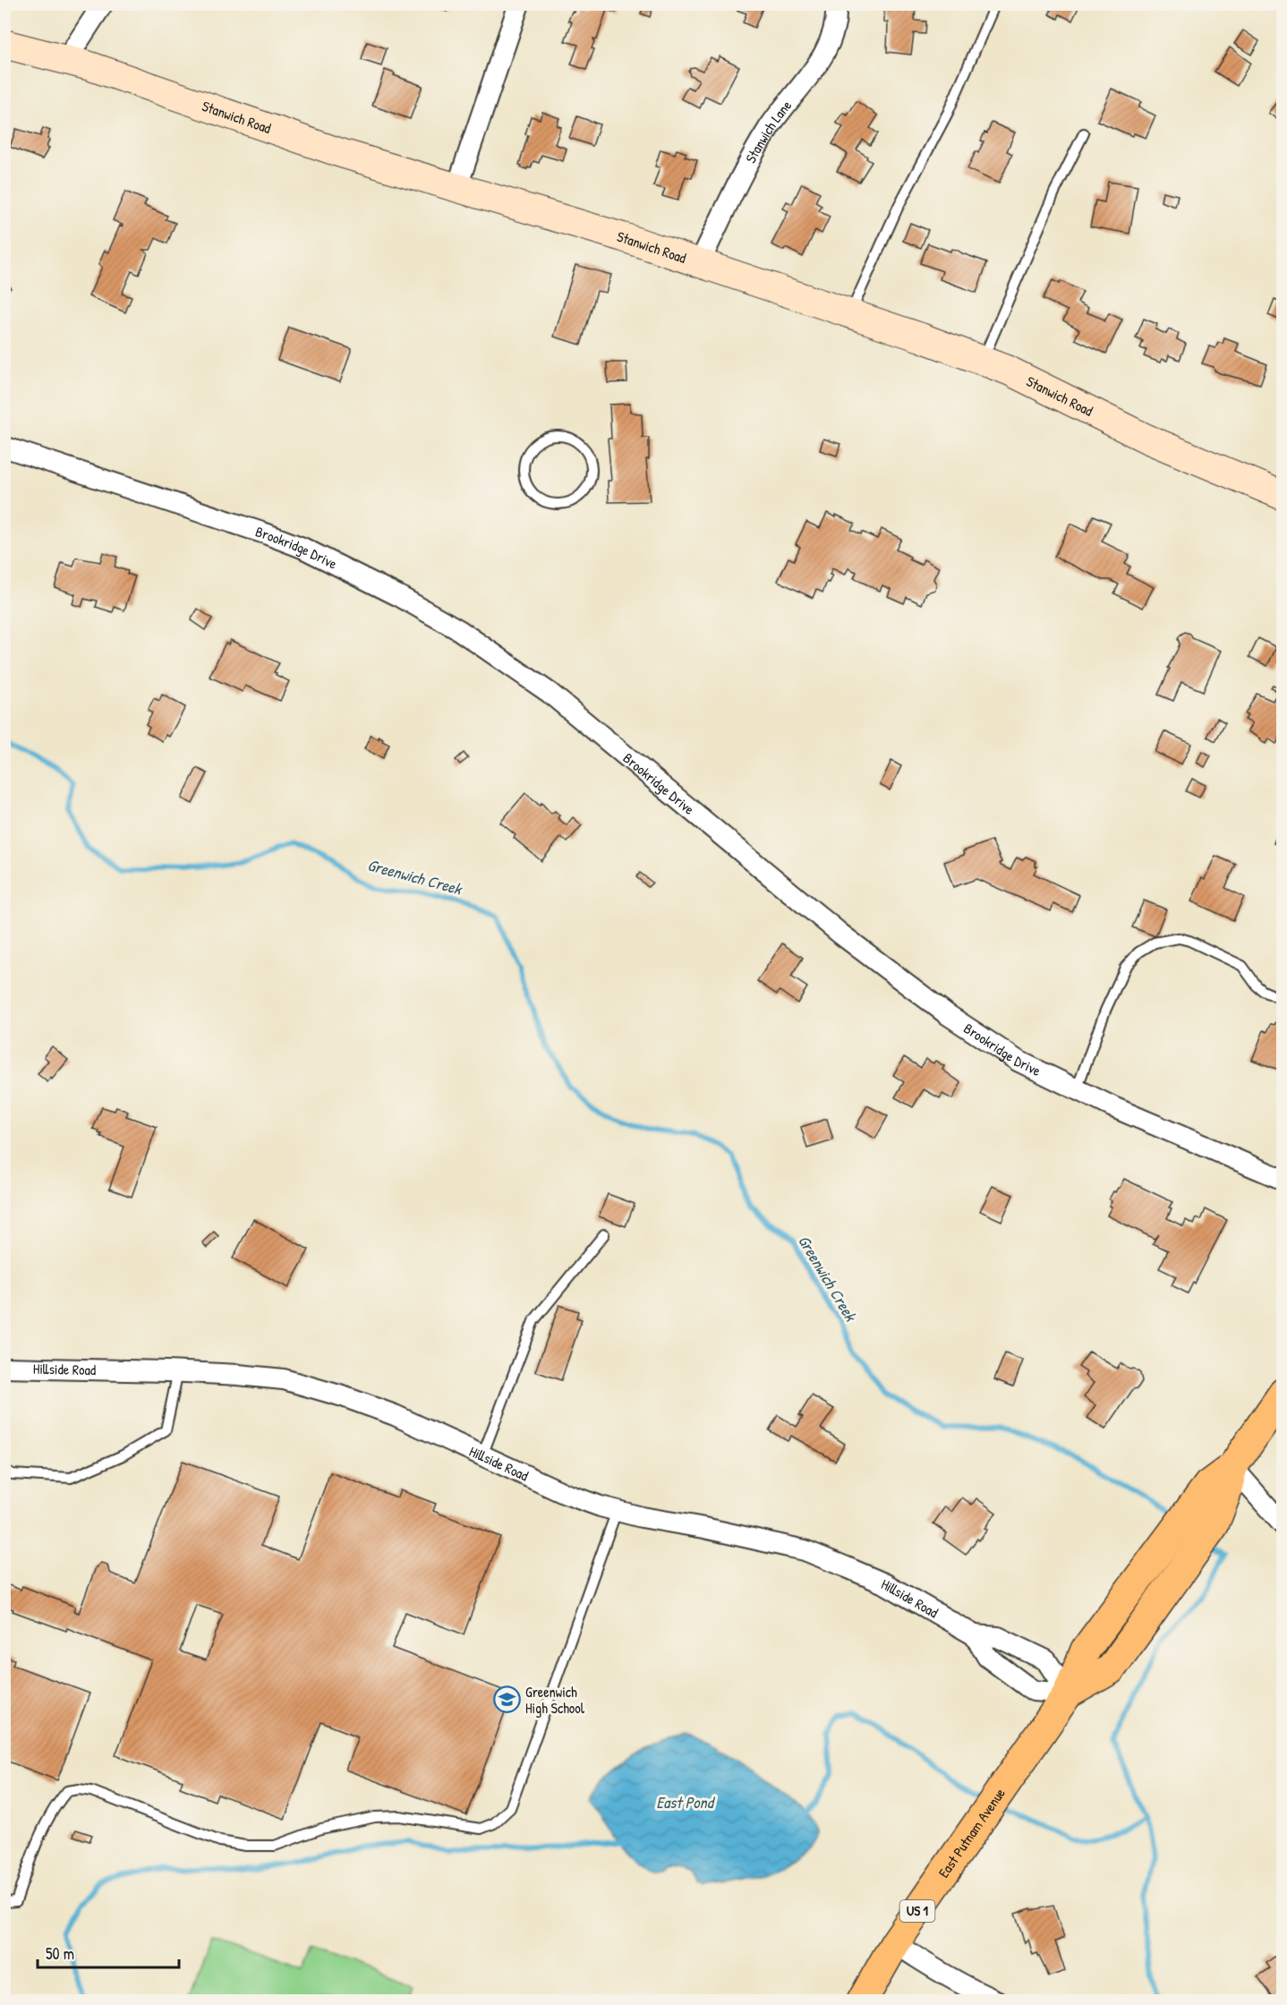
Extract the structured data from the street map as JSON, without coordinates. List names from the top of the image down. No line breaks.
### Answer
{"streets":{"main road":["East Putnam Avenue","US 1"],"street":["Stanwich Road","Stanwich Lane","Brookridge Drive","Hillside Road"]},"crossings":[["Stanwich Road","Stanwich Lane"],["Hillside Road","East Putnam Avenue"]],"water":["Greenwich Creek","East Pond"],"places":{"school or university":["Greenwich High School"]},"scale_bar":"50 m"}
